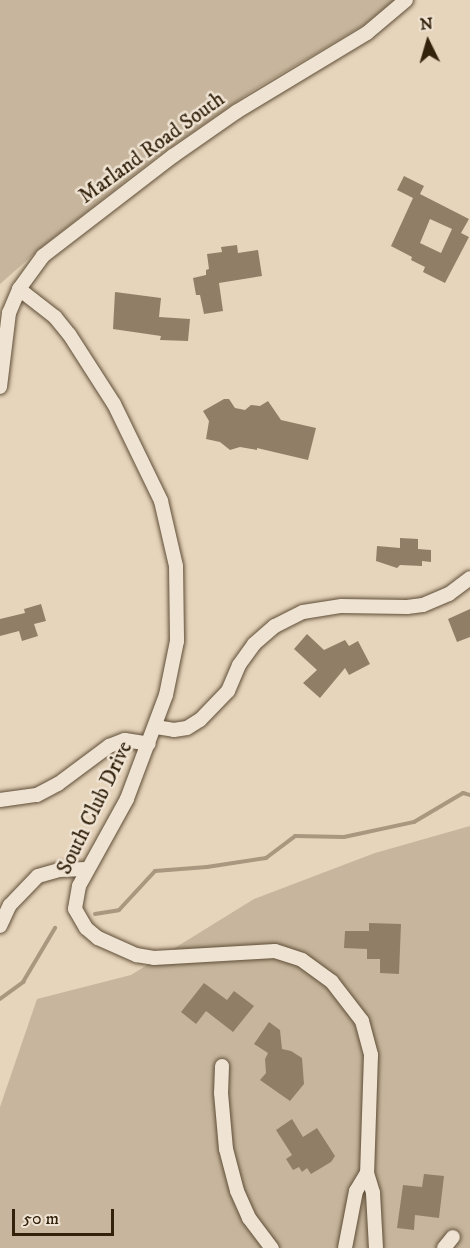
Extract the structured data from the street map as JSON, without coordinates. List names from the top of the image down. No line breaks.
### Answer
{"streets":{"street":["Marland Road South","South Club Drive"]},"crossings":[["Marland Road South","South Club Drive"]],"scale_bar":"50 m","north":"top"}
